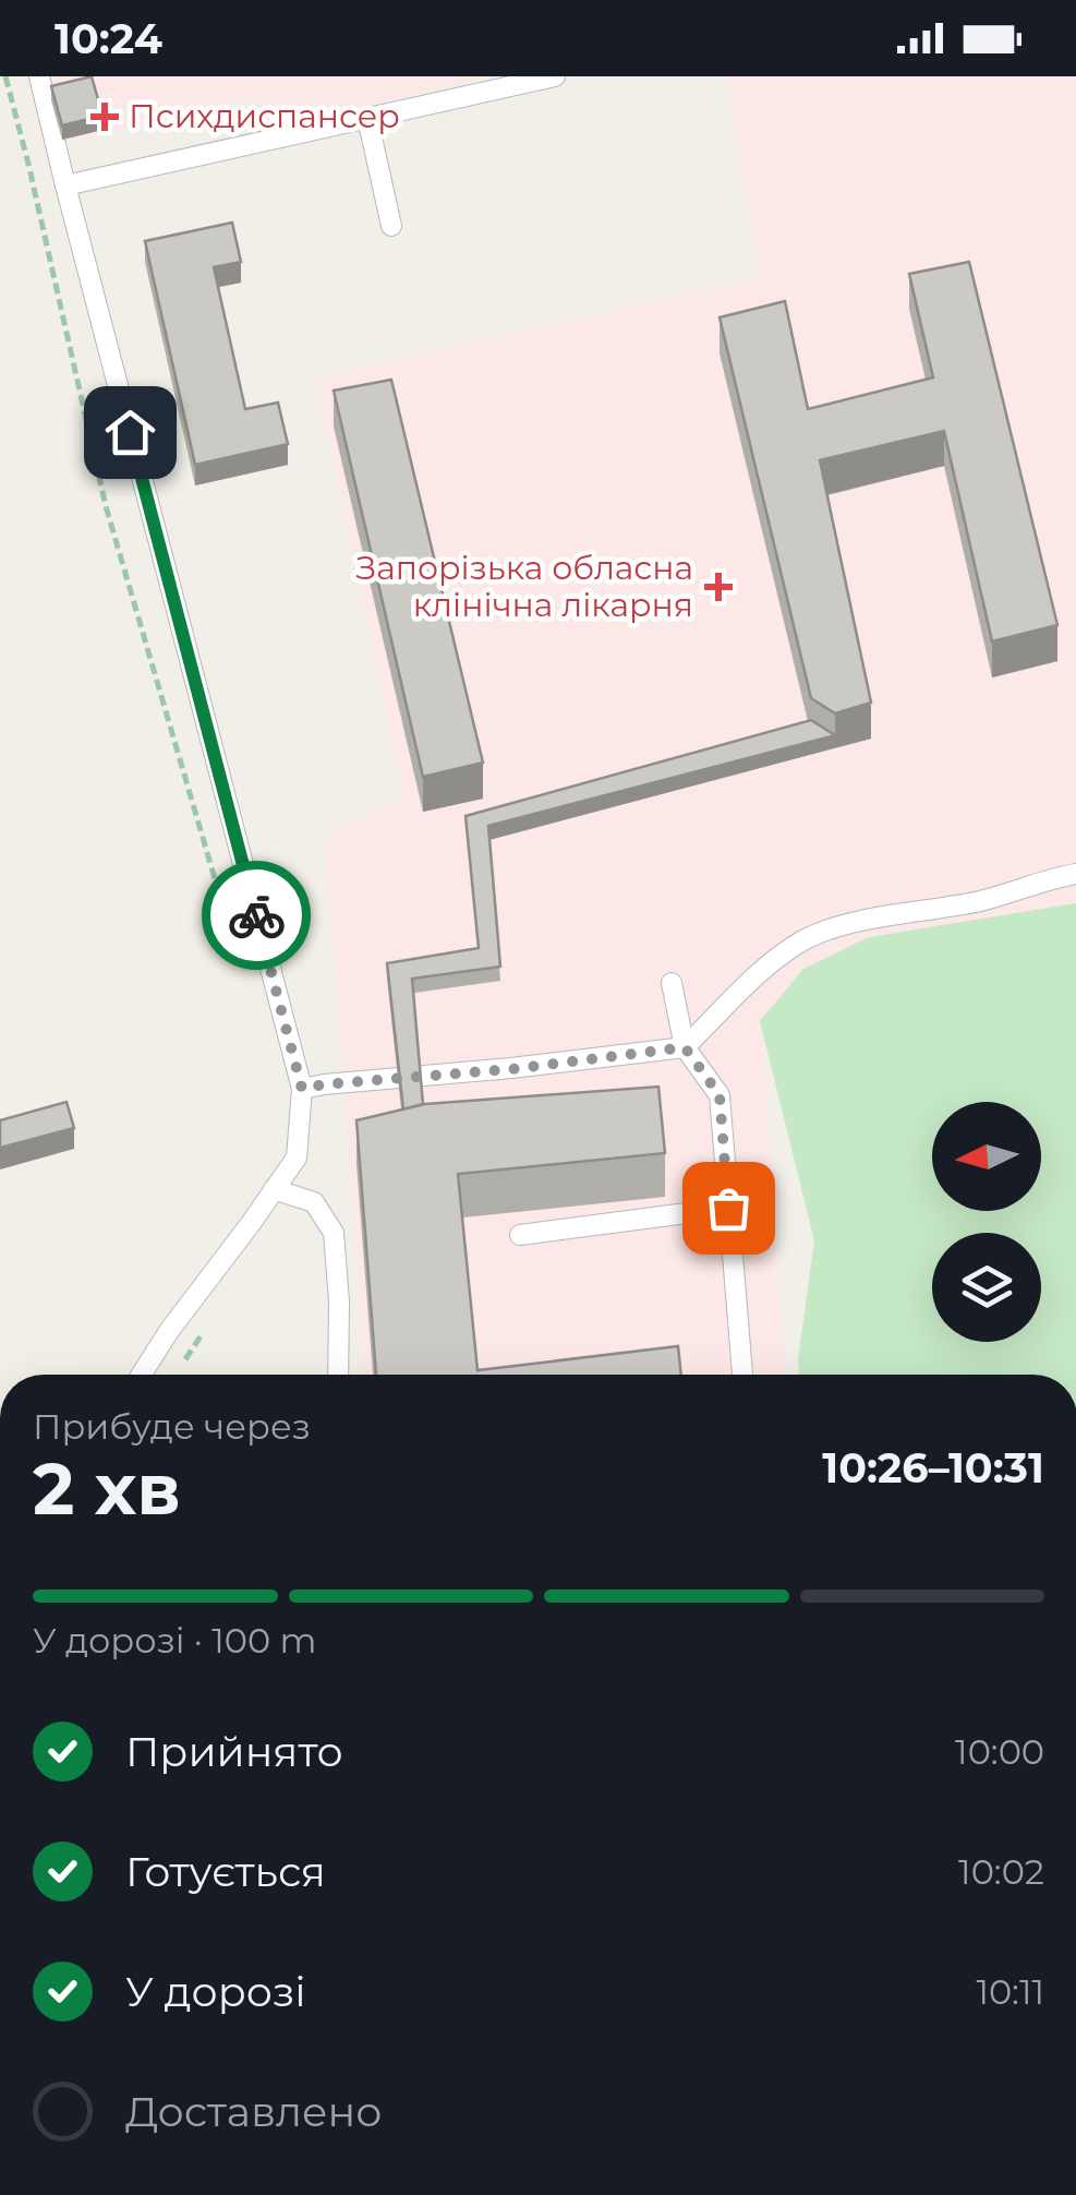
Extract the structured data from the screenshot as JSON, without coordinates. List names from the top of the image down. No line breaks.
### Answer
{"places":{"health":["Психдиспансер","Запорізька обласна клінічна лікарня"]},"north":"left","page":{"status":"10:24","heading":["2 хв","Прибуде через","10:26–10:31"],"bar":"У дорозі · 100 m","list":[["Прийнято","10:00"],["Готується","10:02"],["У дорозі","10:11"],"Доставлено"]}}
